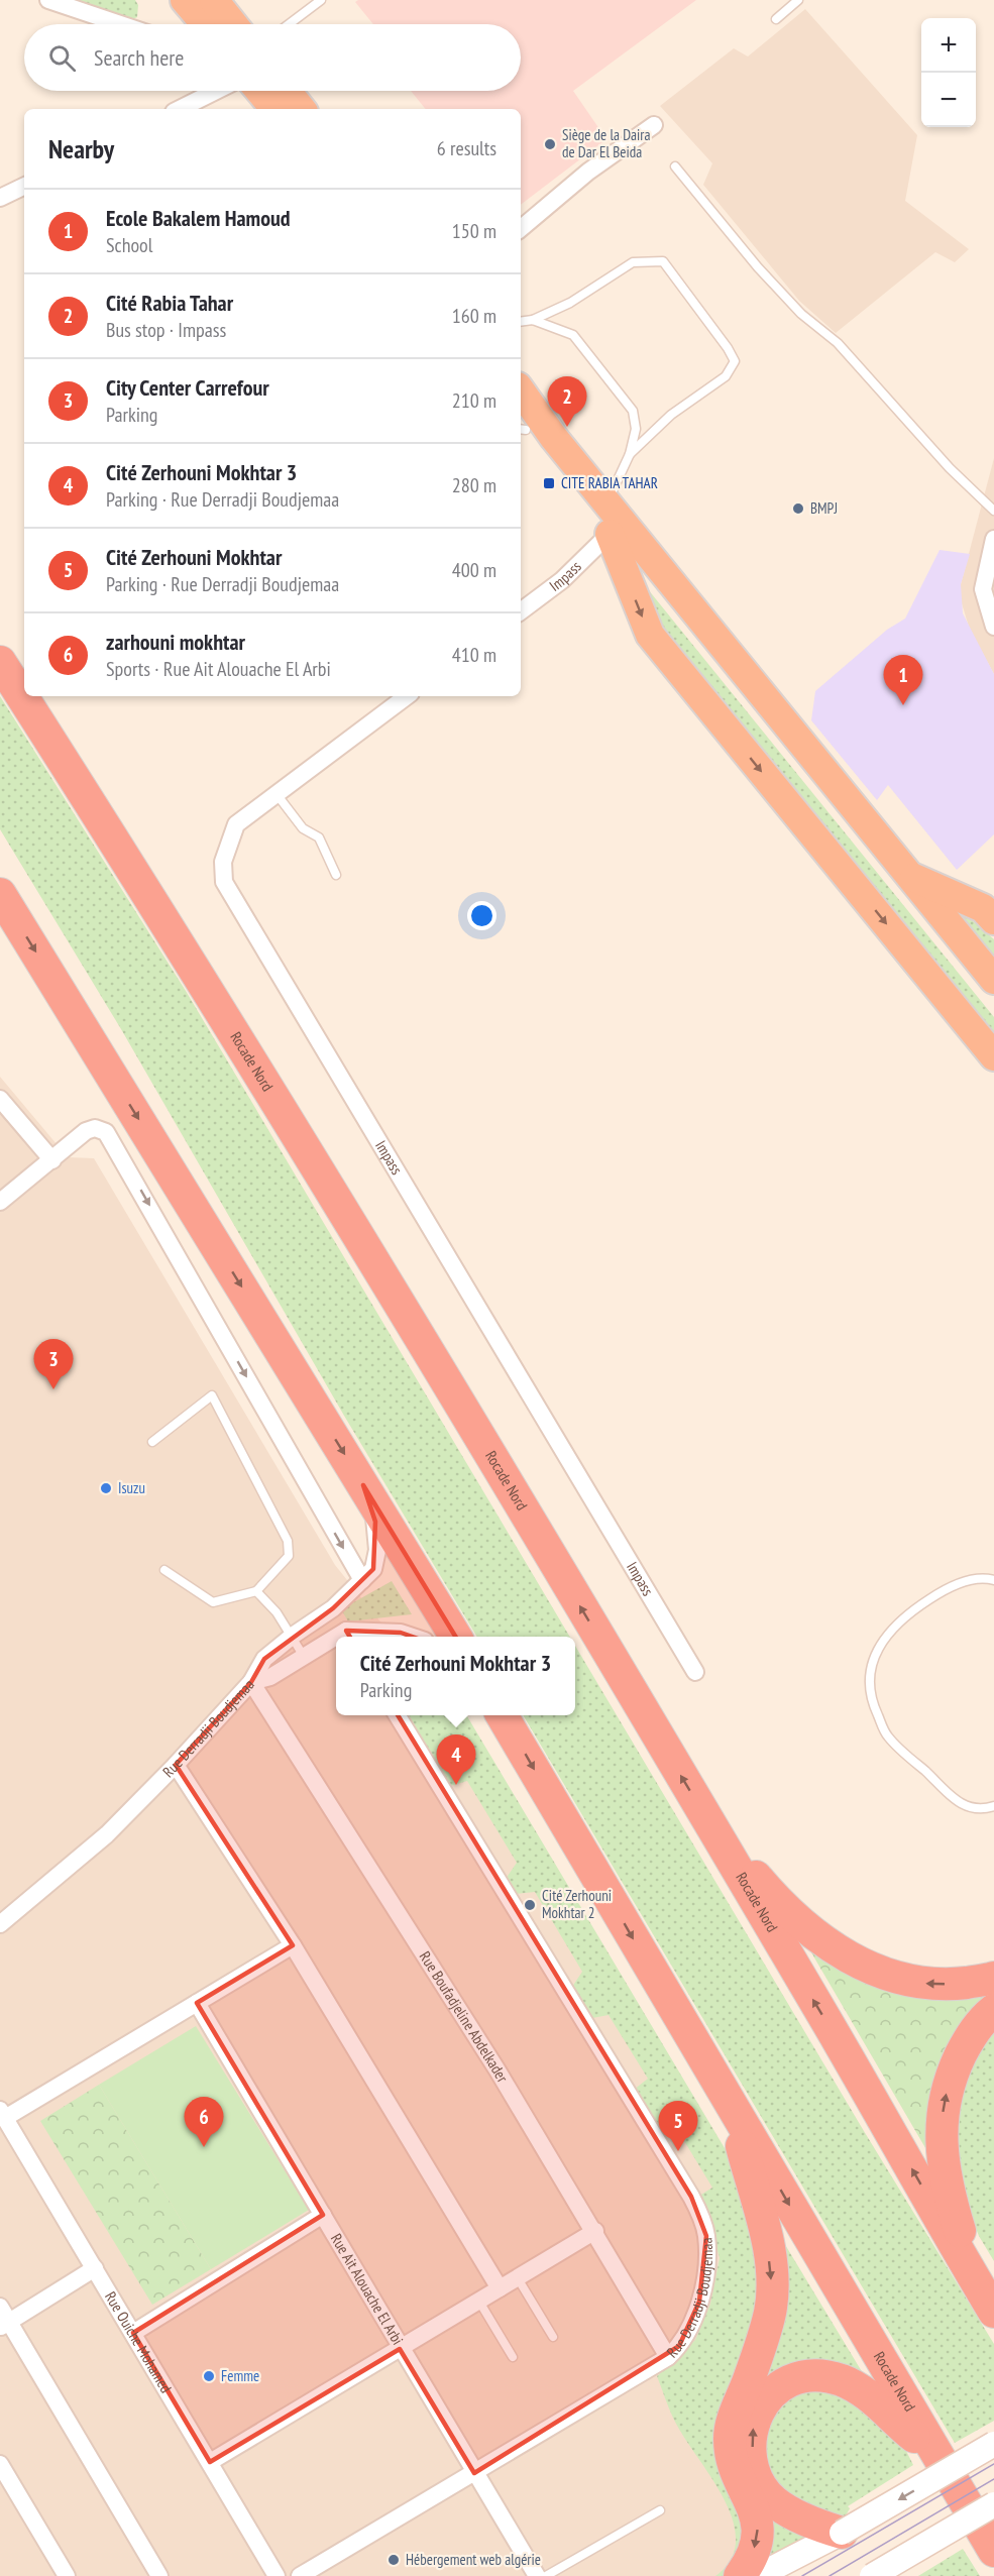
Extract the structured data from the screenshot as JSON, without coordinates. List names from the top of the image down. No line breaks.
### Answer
{"streets":{"highway":["Rocade Nord"],"street":["Impass","Rue Derradji Boudjemaa","Rue Boufadjeline Abdelkader","Rue Ait Alouache El Arbi","Rue Ouiche Mohamed"]},"crossings":[["Rue Derradji Boudjemaa","Rue Boufadjeline Abdelkader"],["Rue Derradji Boudjemaa","Rue Ait Alouache El Arbi"]],"places":{"other":["Siège de la Daira de Dar El Beida","BMPJ","Isuzu","Cité Zerhouni Mokhtar 2","Femme","Hébergement web algérie"],"transit":["CITE RABIA TAHAR"]},"page":{"map_buttons":["+","−"],"search":"Search here","heading":["Nearby","6 results"],"list":[{"mark":"1","name":"Ecole Bakalem Hamoud","note":"School","value":"150 m"},{"mark":"2","name":"Cité Rabia Tahar","note":"Bus stop · Impass","value":"160 m"},{"mark":"3","name":"City Center Carrefour","note":"Parking","value":"210 m"},{"mark":"4","name":"Cité Zerhouni Mokhtar 3","note":"Parking · Rue Derradji Boudjemaa","value":"280 m"},{"mark":"5","name":"Cité Zerhouni Mokhtar","note":"Parking · Rue Derradji Boudjemaa","value":"400 m"},{"mark":"6","name":"zarhouni mokhtar","note":"Sports · Rue Ait Alouache El Arbi","value":"410 m"}],"pins":["2","1","3","4","6","5"],"popup":["Cité Zerhouni Mokhtar 3","Parking"]}}
